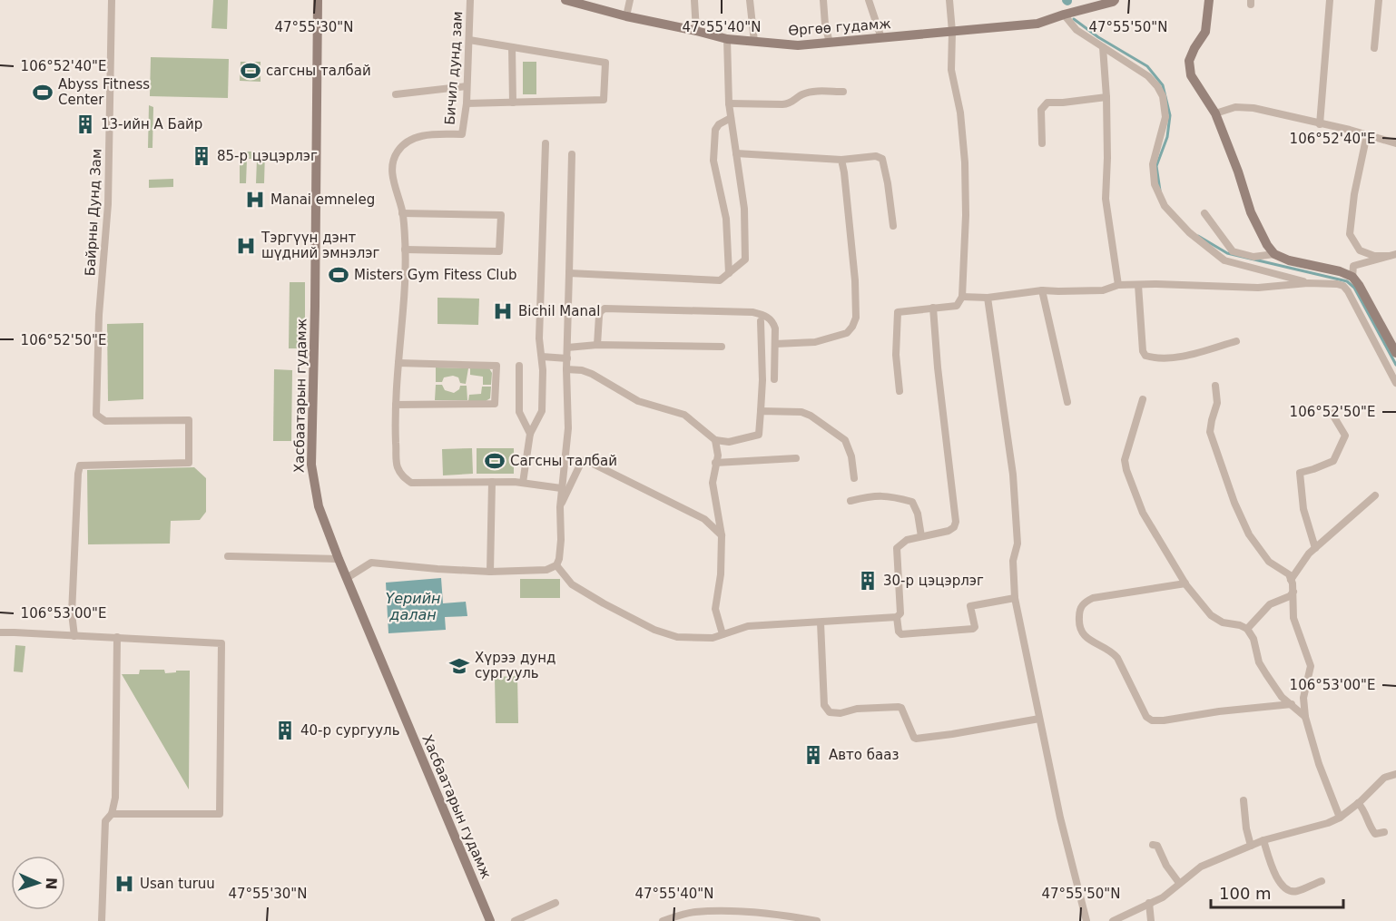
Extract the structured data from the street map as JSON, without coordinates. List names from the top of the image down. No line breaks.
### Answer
{"streets":{"street":["Өргөө гудамж","Бичил дунд зам","Байрны Дунд Зам","Хасбаатарын гудамж"]},"water":["Үерийн далан"],"places":{"sports":["сагсны талбай","Abyss Fitness Center","Misters Gym Fitess Club","Сагсны талбай"],"building":["13-ийн А Байр","85-р цэцэрлэг","30-р цэцэрлэг","40-р сургууль","Авто бааз"],"hospital":["Manai emneleg","Тэргүүн дэнт шүдний эмнэлэг","Bichil Manal","Usan turuu"],"school or university":["Хүрээ дунд сургууль"]},"scale_bar":"100 m","north":"right","coordinates":["47°55'30\"N","47°55'40\"N","47°55'50\"N","106°52'40\"E","106°52'50\"E","106°53'00\"E"]}
